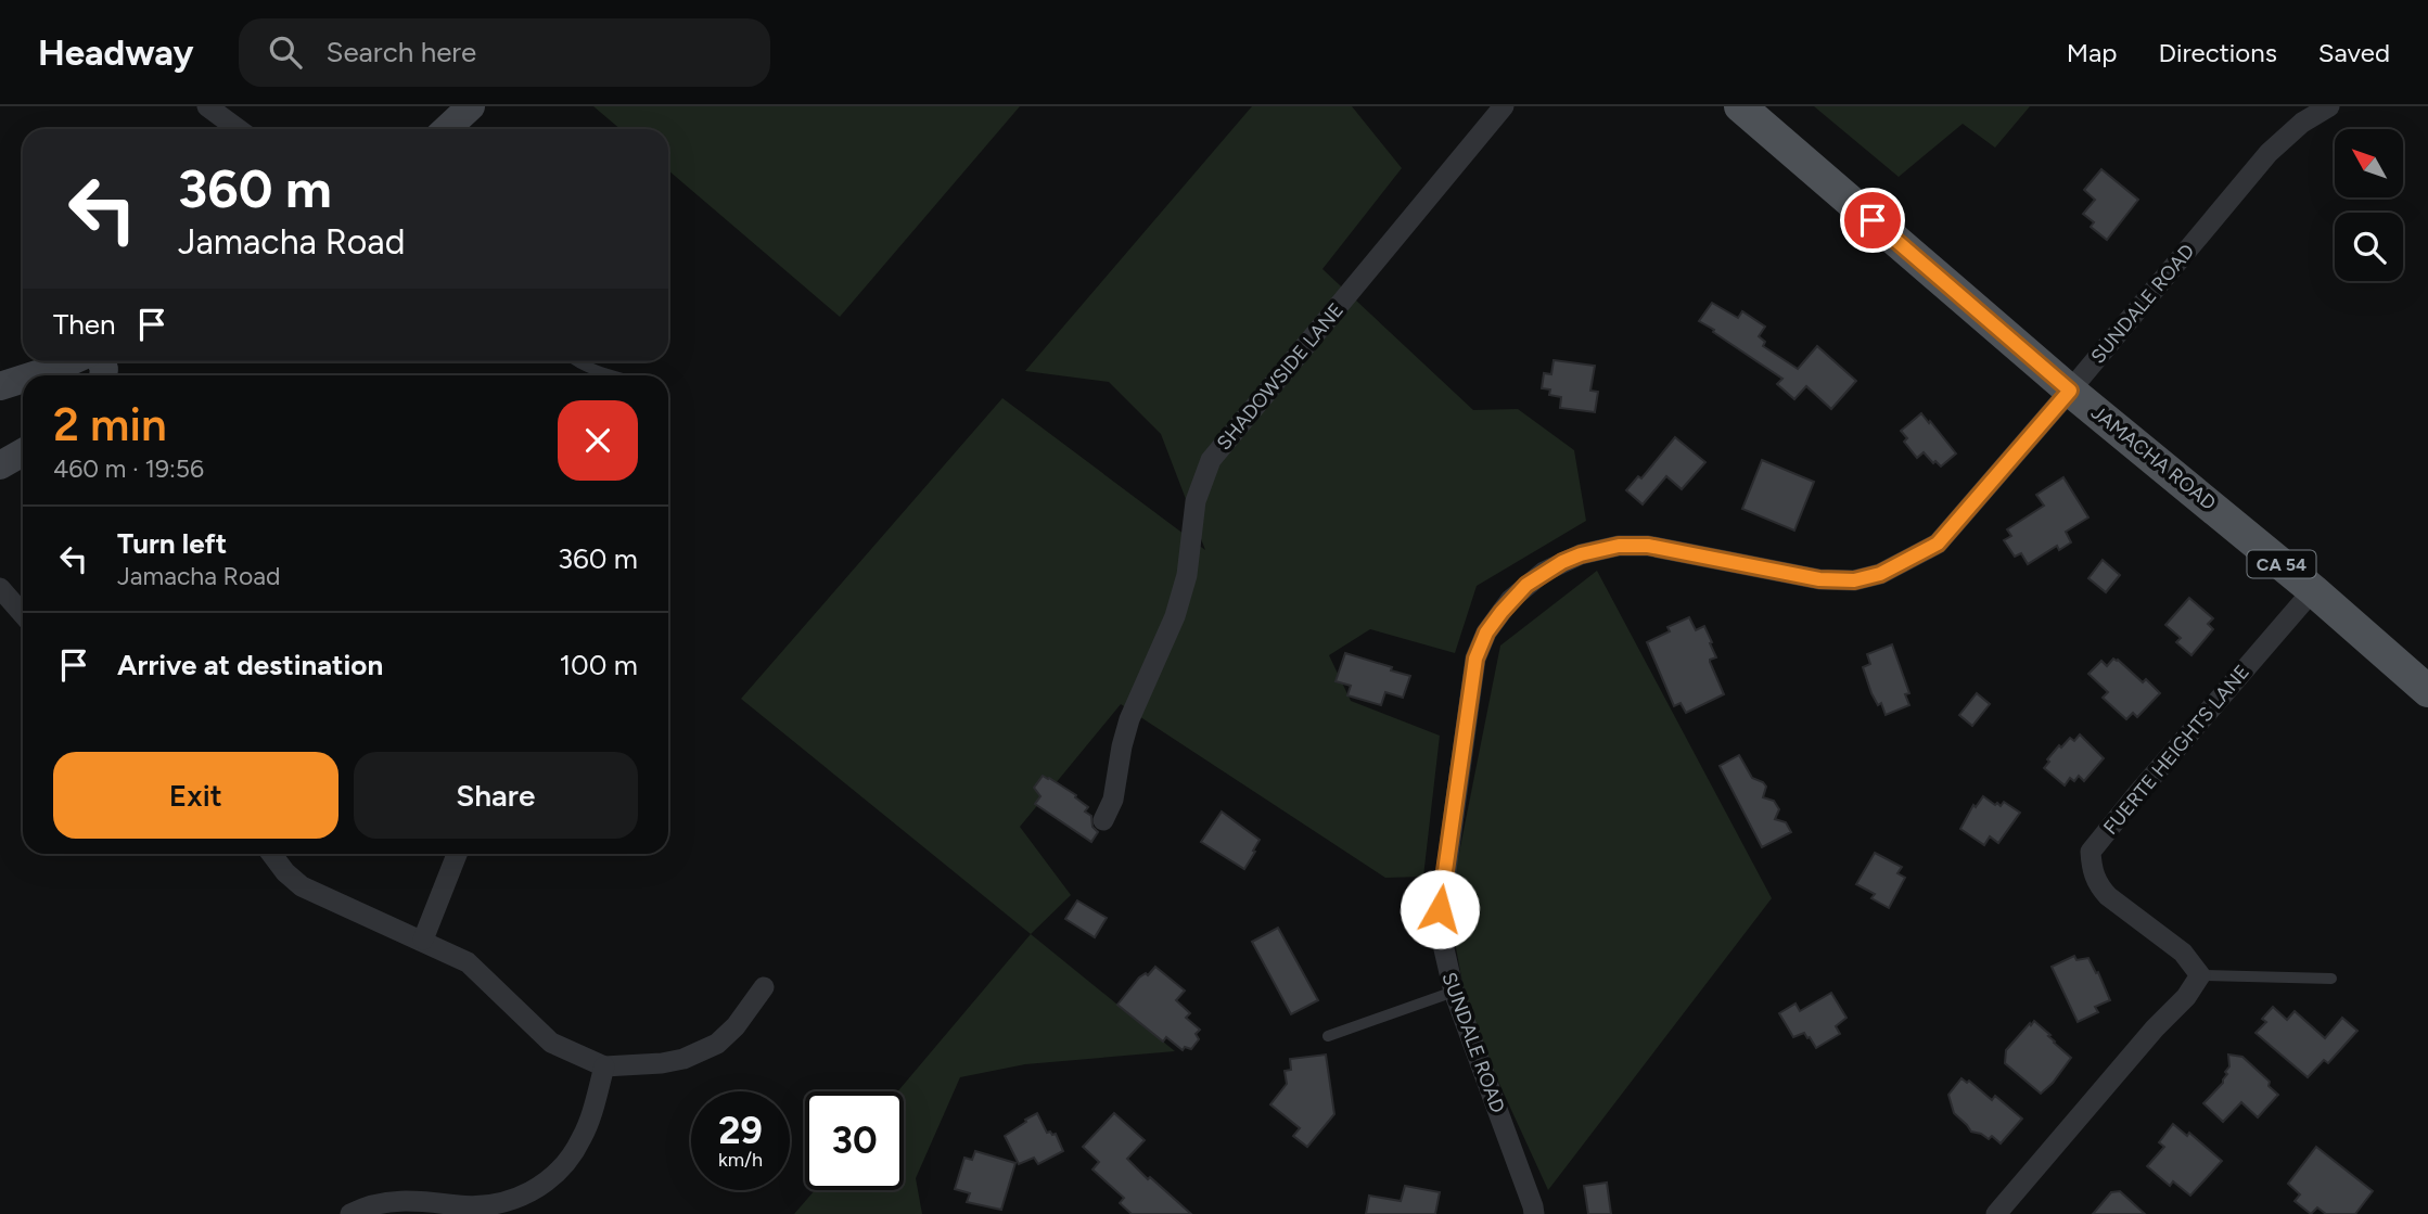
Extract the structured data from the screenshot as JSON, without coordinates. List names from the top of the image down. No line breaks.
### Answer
{"streets":{"main road":["JAMACHA ROAD","CA 54"],"street":["SUNDALE ROAD","SHADOWSIDE LANE","FUERTE HEIGHTS LANE"]},"crossings":[["SUNDALE ROAD","JAMACHA ROAD"],["JAMACHA ROAD","FUERTE HEIGHTS LANE"]],"north":"top left","page":{"header":"Headway","search":"Search here","nav":["Map","Directions","Saved"],"turn":["360 m","Jamacha Road"],"then":"Then","heading":["2 min","460 m · 19:56"],"list":[{"name":"Turn left","note":"Jamacha Road","value":"360 m"},{"name":"Arrive at destination","value":"100 m"}],"buttons":["Exit","Share"],"speed":"29 km/h","limit":"30"}}
